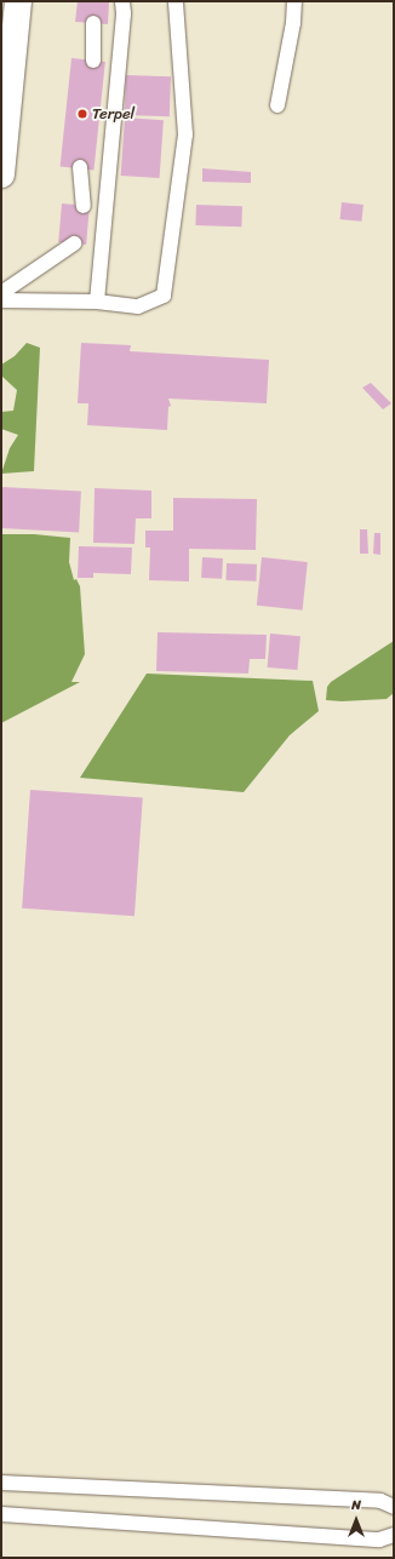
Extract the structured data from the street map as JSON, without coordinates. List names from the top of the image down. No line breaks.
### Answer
{"places":["Terpel"],"north":"top"}
